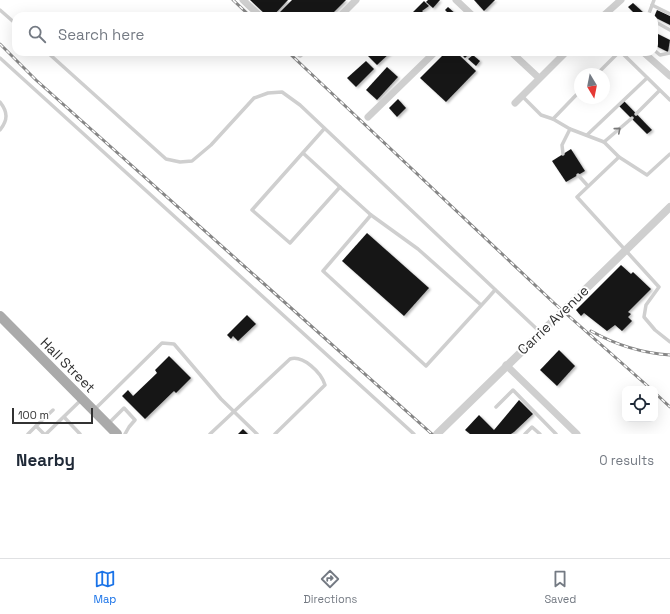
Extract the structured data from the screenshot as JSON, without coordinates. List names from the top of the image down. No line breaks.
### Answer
{"streets":{"main road":["Hall Street"],"street":["Carrie Avenue"]},"scale_bar":"100 m","north":"bottom","page":{"search":"Search here","scale":"100 m","heading":["Nearby","0 results"],"nav":["Map","Directions","Saved"]}}
